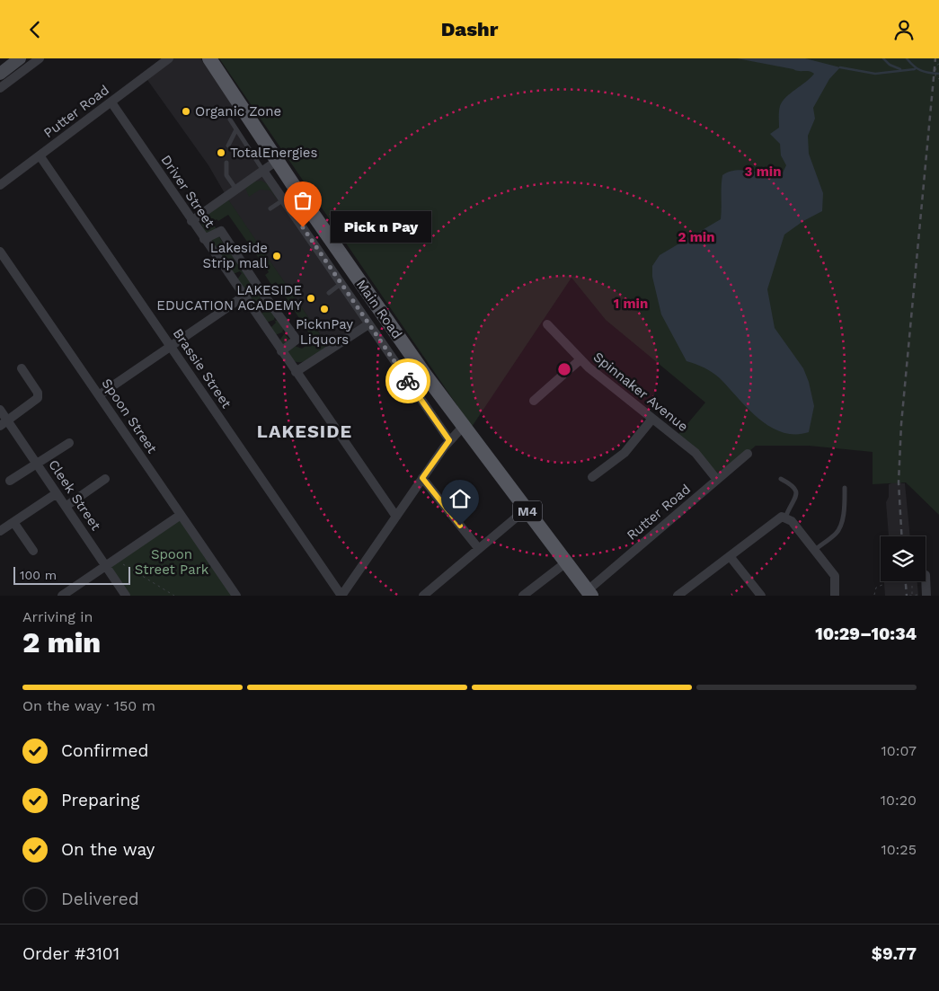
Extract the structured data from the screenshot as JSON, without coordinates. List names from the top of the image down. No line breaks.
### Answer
{"streets":{"main road":["Main Road","M4"],"street":["Putter Road","Driver Street","Brassie Street","Spinnaker Avenue","Spoon Street","Cleek Street","Rutter Road"]},"crossings":[["Putter Road","Driver Street"],["Putter Road","Brassie Street"],["Main Road","Rutter Road"],["Spinnaker Avenue","Rutter Road"]],"districts":["LAKESIDE"],"parks":["Spoon Street Park"],"places":["Organic Zone","TotalEnergies","Pick n Pay","Lakeside Strip mall","LAKESIDE EDUCATION ACADEMY","PicknPay Liquors"],"scale_bar":"100 m","page":{"header":"Dashr","bubble":"Pick n Pay","scale":"100 m","heading":["2 min","Arriving in","10:29–10:34"],"panel":["Order #3101","$9.77"],"bar":"On the way · 150 m","list":[["Confirmed","10:07"],["Preparing","10:20"],["On the way","10:25"],"Delivered"]},"rings":["3 min","2 min","1 min"]}
